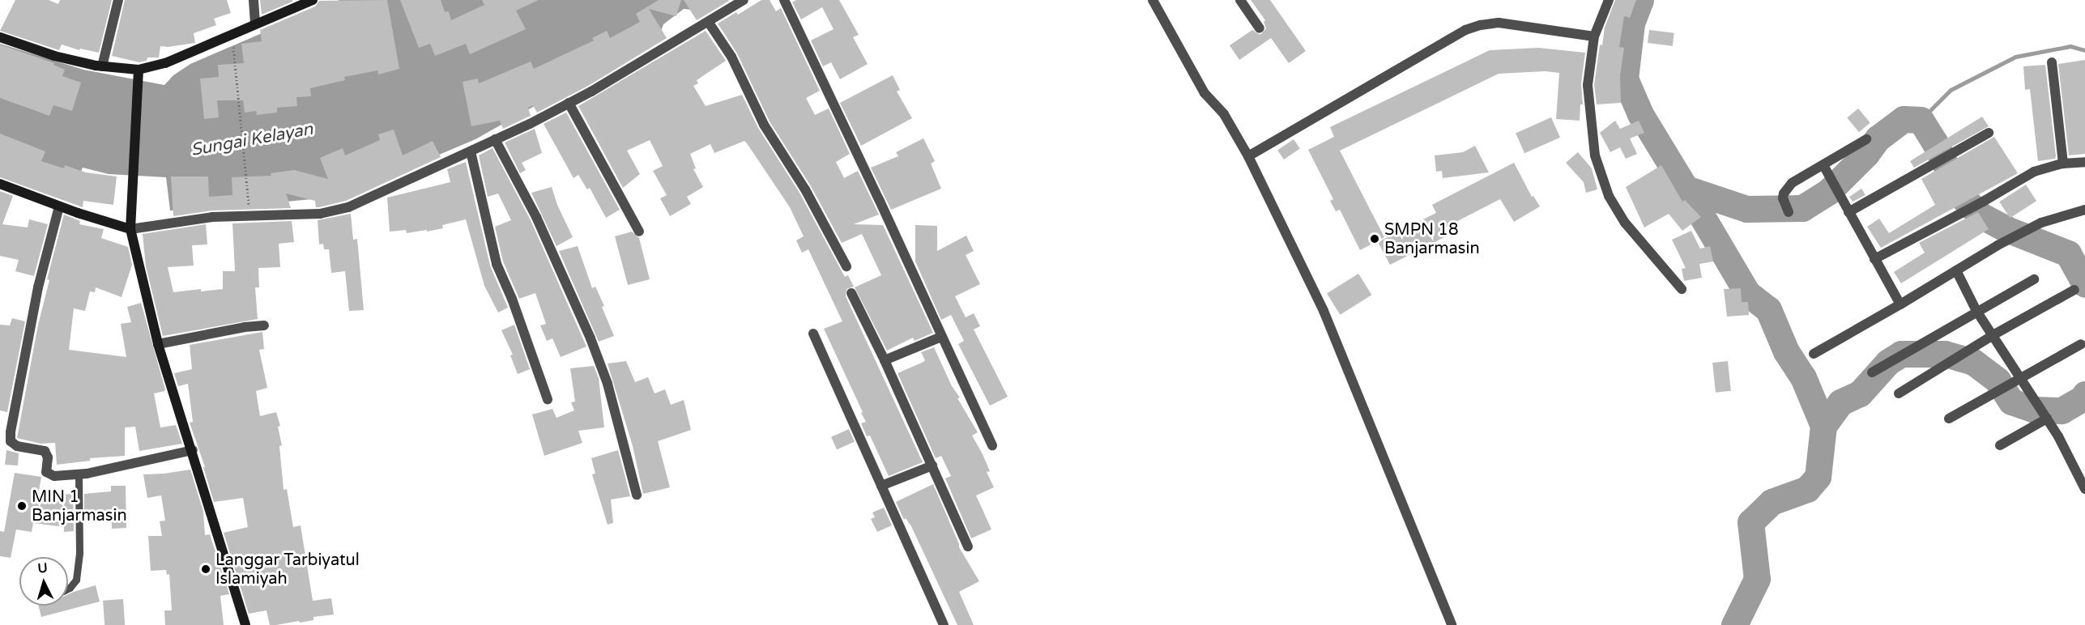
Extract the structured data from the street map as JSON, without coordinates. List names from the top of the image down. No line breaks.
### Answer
{"water":["Sungai Kelayan"],"places":["SMPN 18 Banjarmasin","MIN 1 Banjarmasin","Langgar Tarbiyatul Islamiyah"],"north":"top"}
